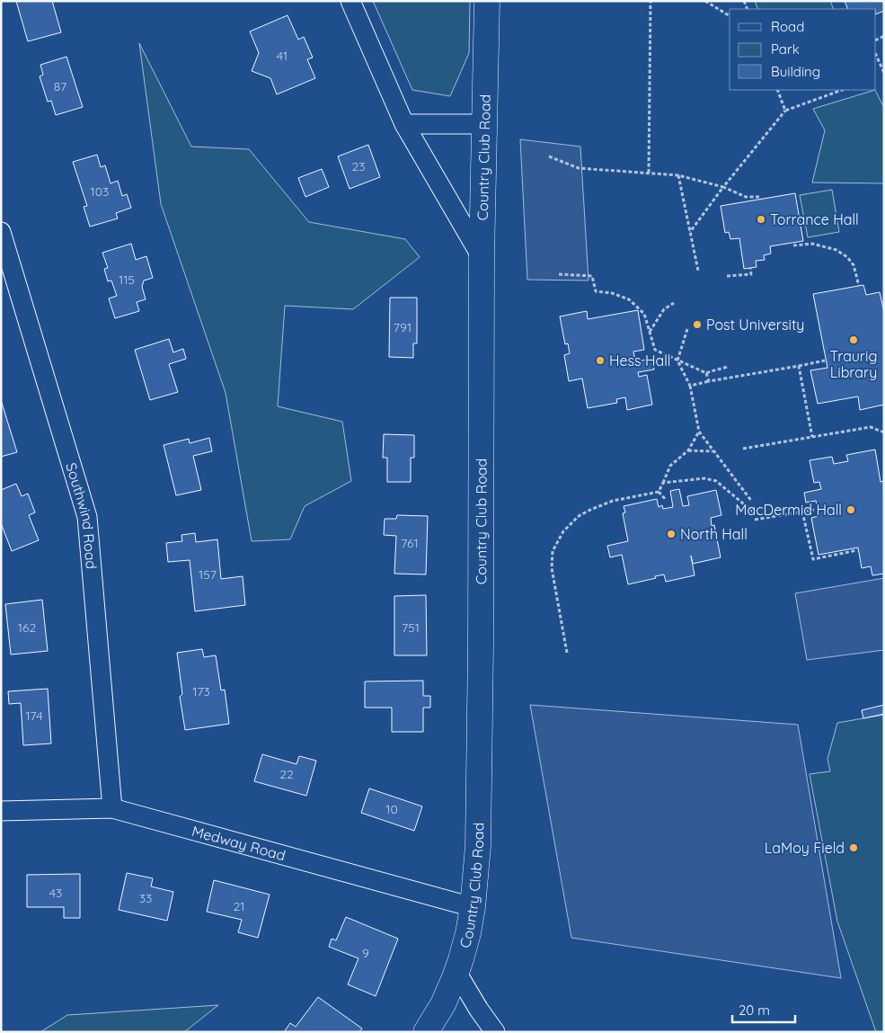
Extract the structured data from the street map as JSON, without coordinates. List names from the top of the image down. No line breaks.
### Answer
{"streets":{"street":["Country Club Road","Southwind Road","Medway Road"]},"crossings":[["Country Club Road","Medway Road"],["Southwind Road","Medway Road"]],"places":["Torrance Hall","Post University","Traurig Library","Hess Hall","MacDermid Hall","North Hall","LaMoy Field"],"house_numbers":["41","87","23","103","115","791","761","157","162","751","173","174","22","10","43","33","21","9"],"legend":["Road","Park","Building"],"scale_bar":"20 m"}
